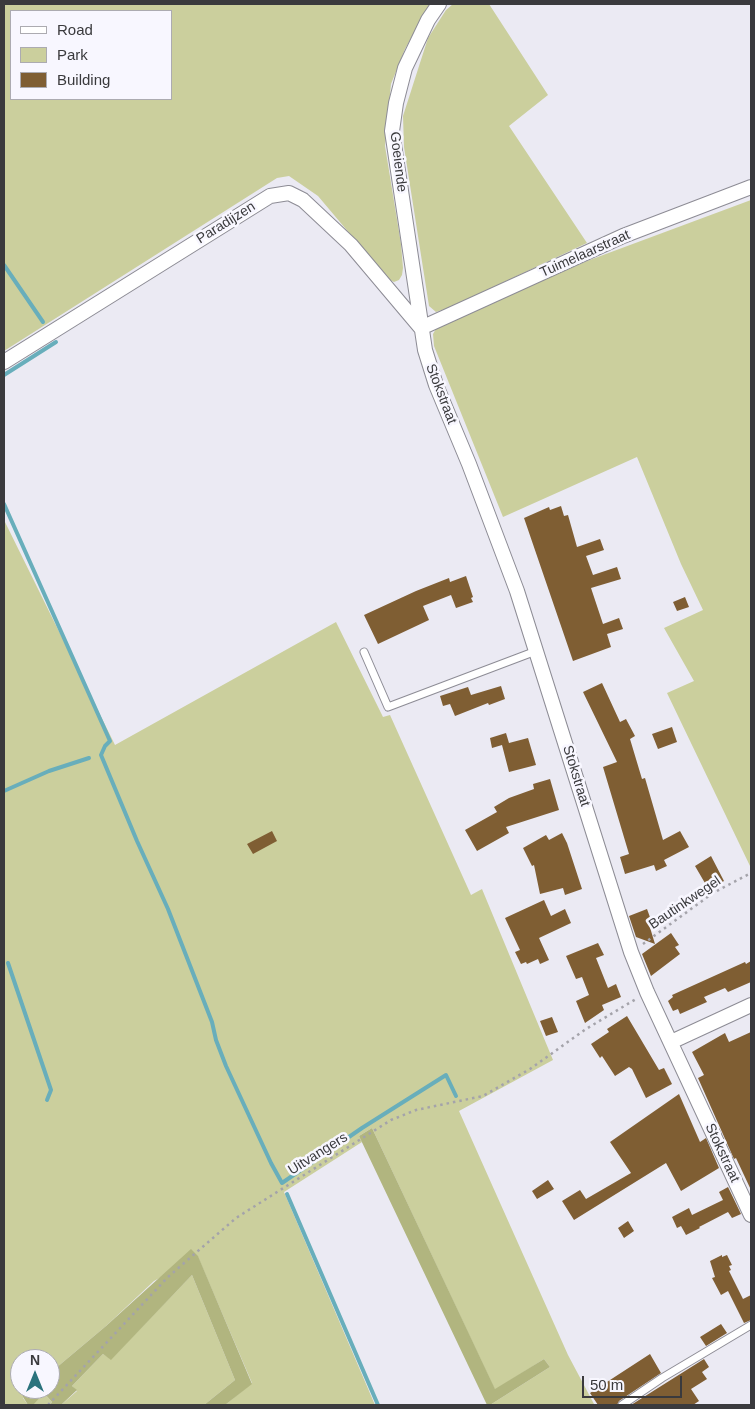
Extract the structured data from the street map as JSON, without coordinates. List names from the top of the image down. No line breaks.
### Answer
{"streets":{"street":["Goeiende","Paradijzen","Tuimelaarstraat","Stokstraat"],"path":["Bautinkwegel","Uitvangers"]},"crossings":[["Goeiende","Paradijzen"],["Goeiende","Tuimelaarstraat"],["Goeiende","Stokstraat"],["Paradijzen","Tuimelaarstraat"],["Paradijzen","Stokstraat"],["Tuimelaarstraat","Stokstraat"],["Stokstraat","Bautinkwegel"],["Stokstraat","Uitvangers"]],"legend":["Road","Park","Building"],"scale_bar":"50 m","north":"top"}
